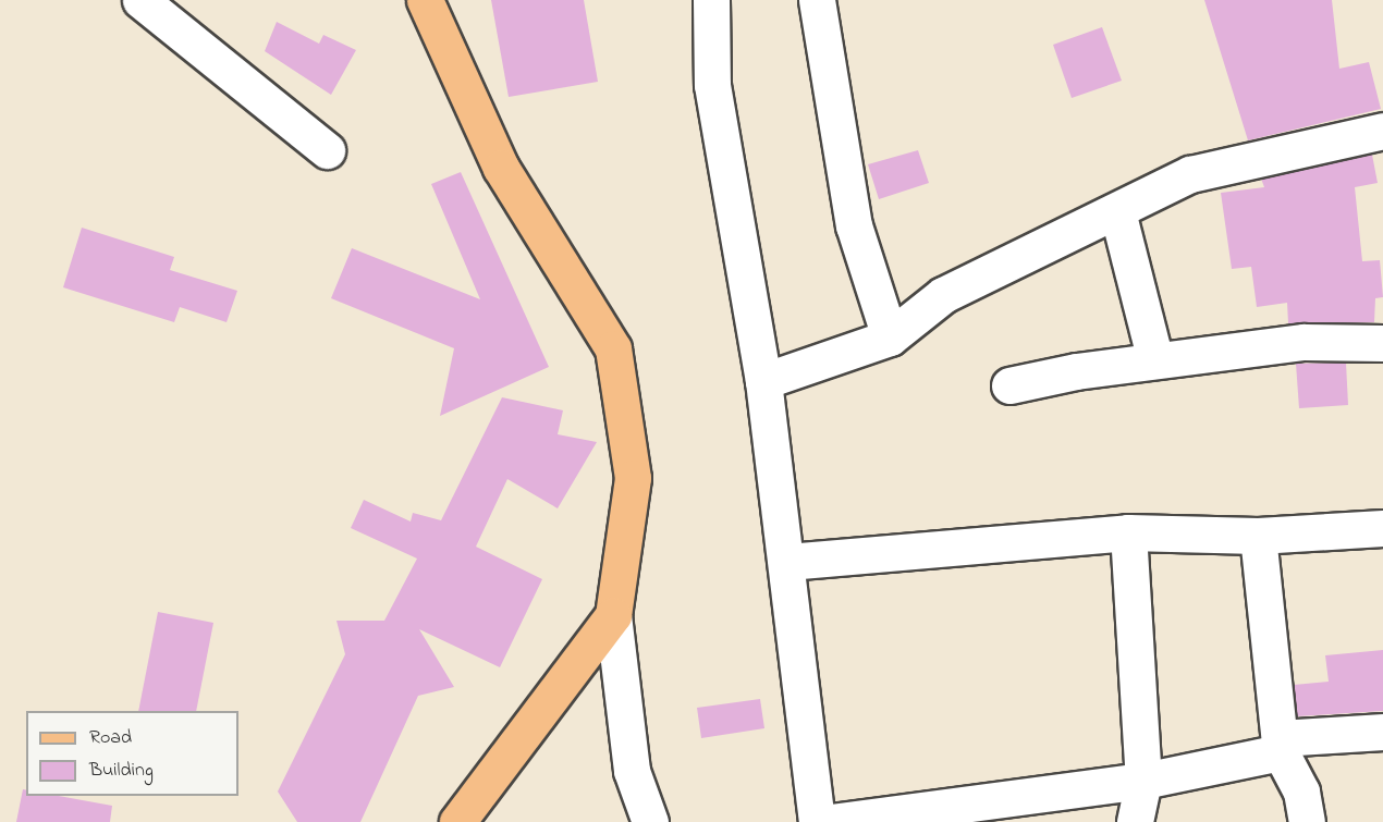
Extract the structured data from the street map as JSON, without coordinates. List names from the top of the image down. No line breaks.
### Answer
{"legend":["Road","Building"]}
